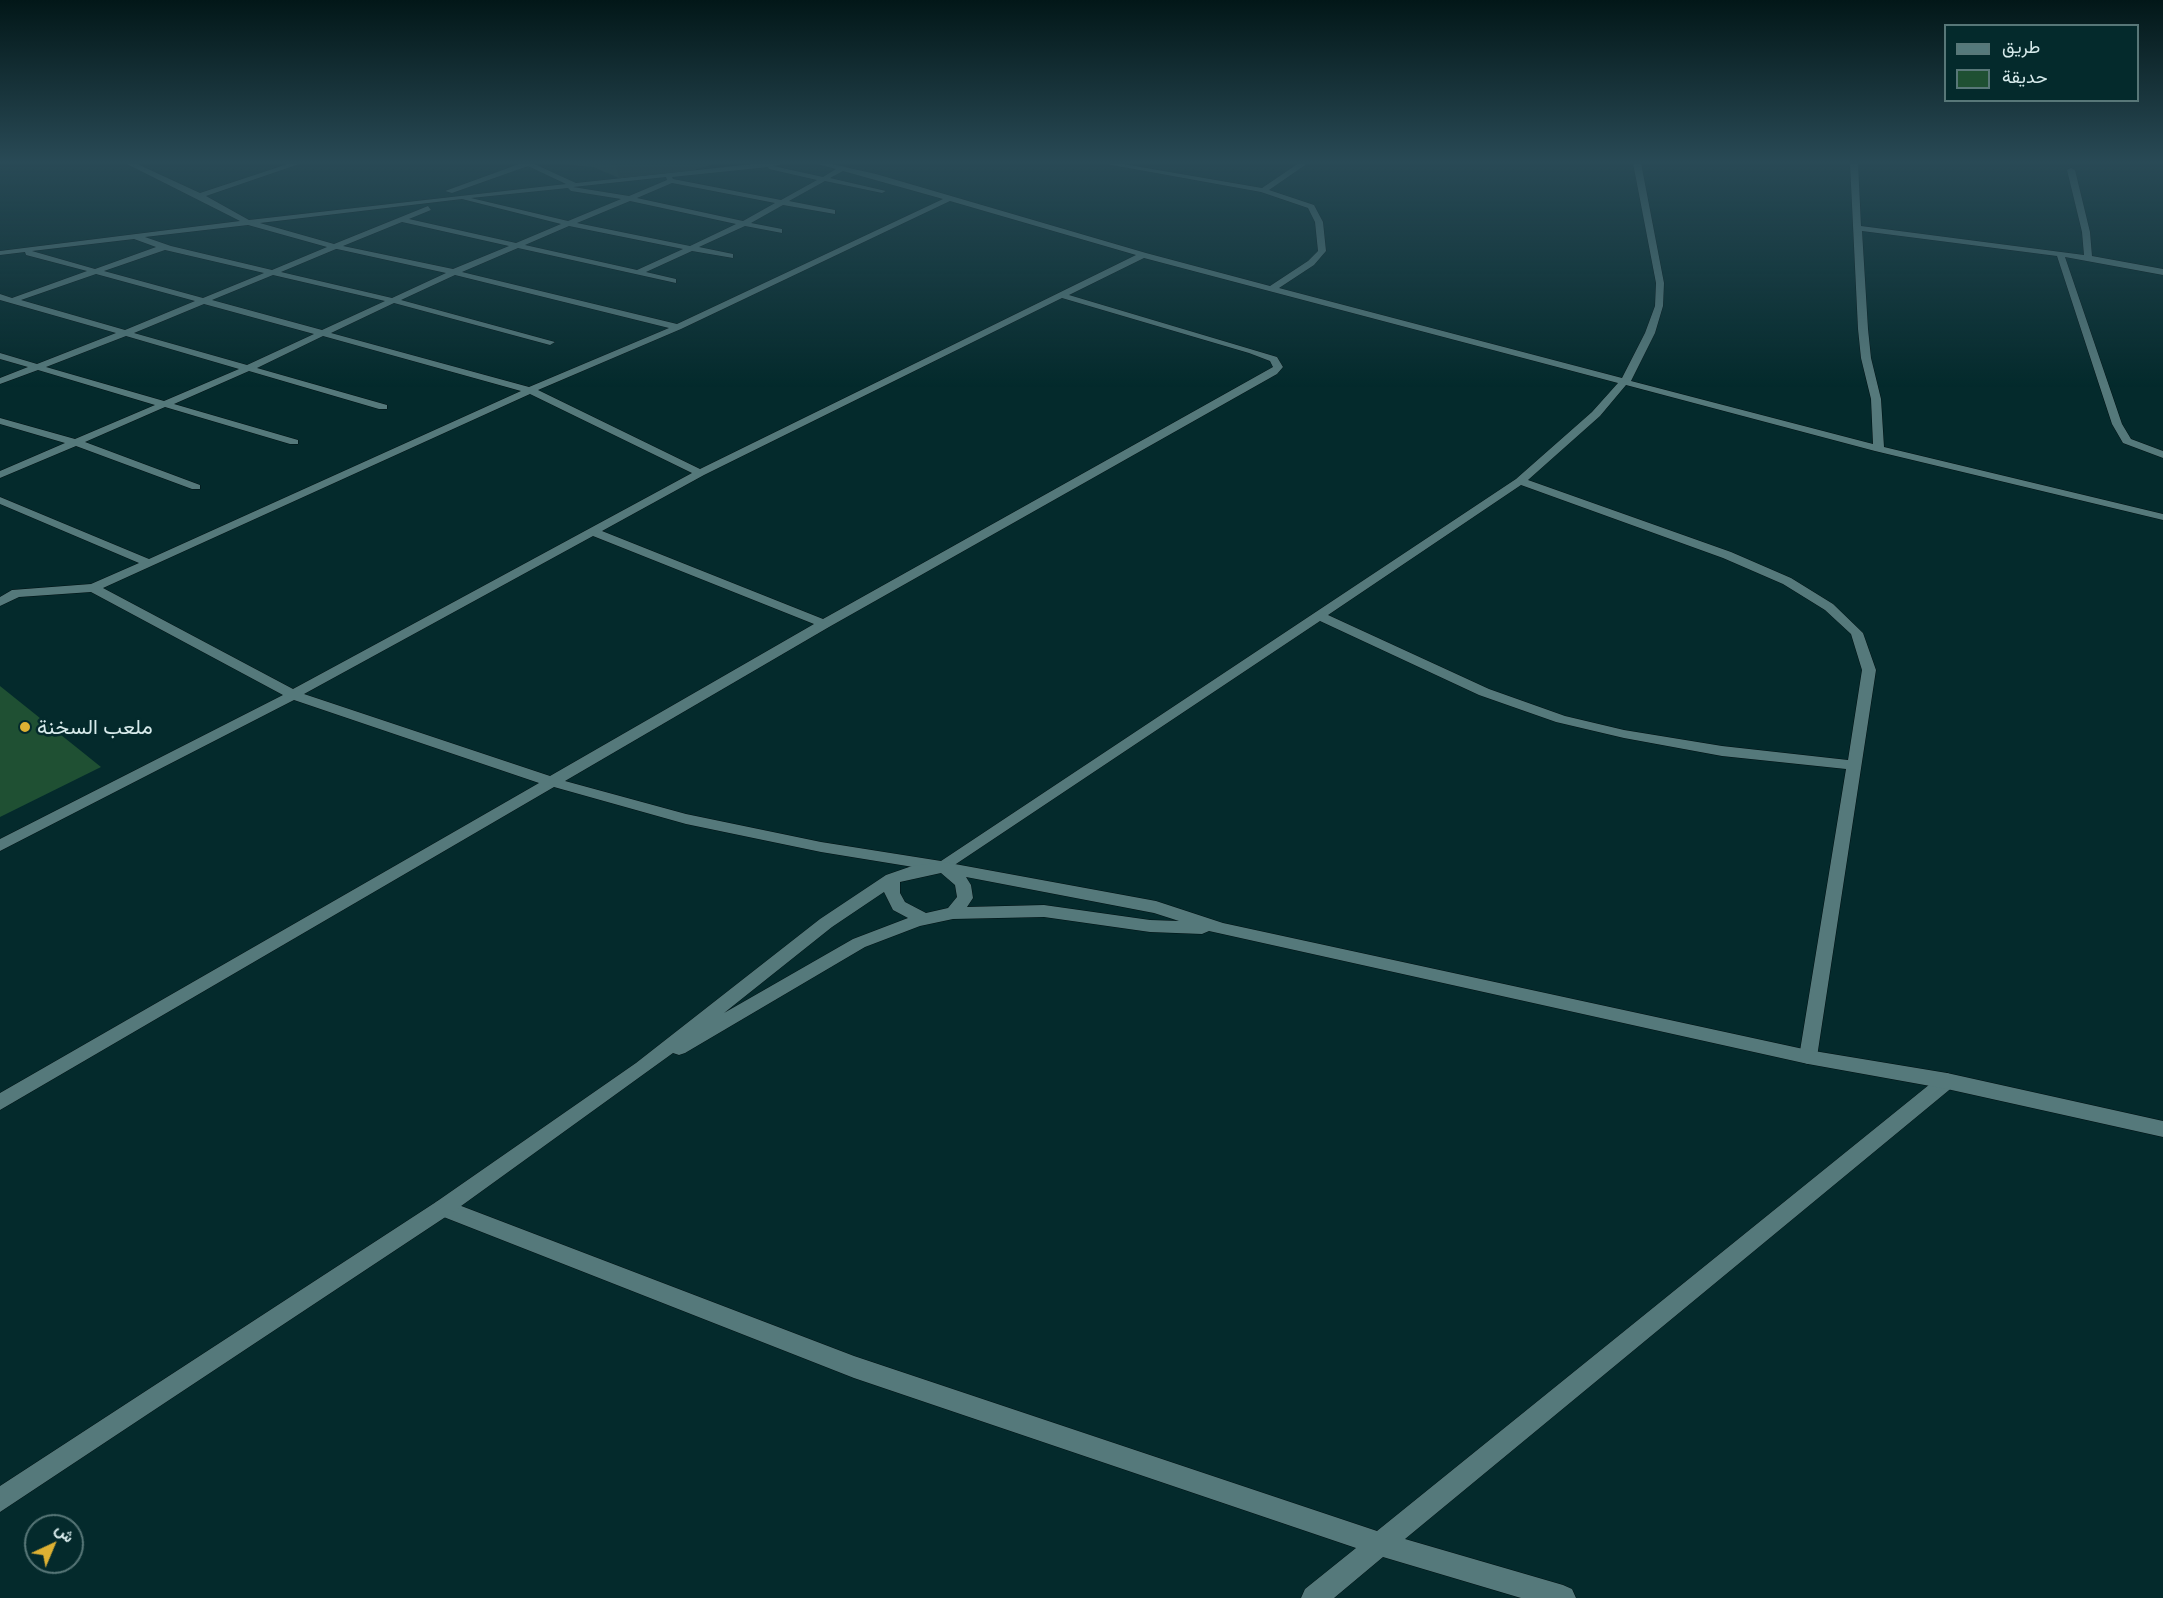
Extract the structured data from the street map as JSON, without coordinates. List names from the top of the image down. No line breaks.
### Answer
{"places":["ملعب السخنة"],"legend":["طريق","حديقة"],"north":"top right"}
